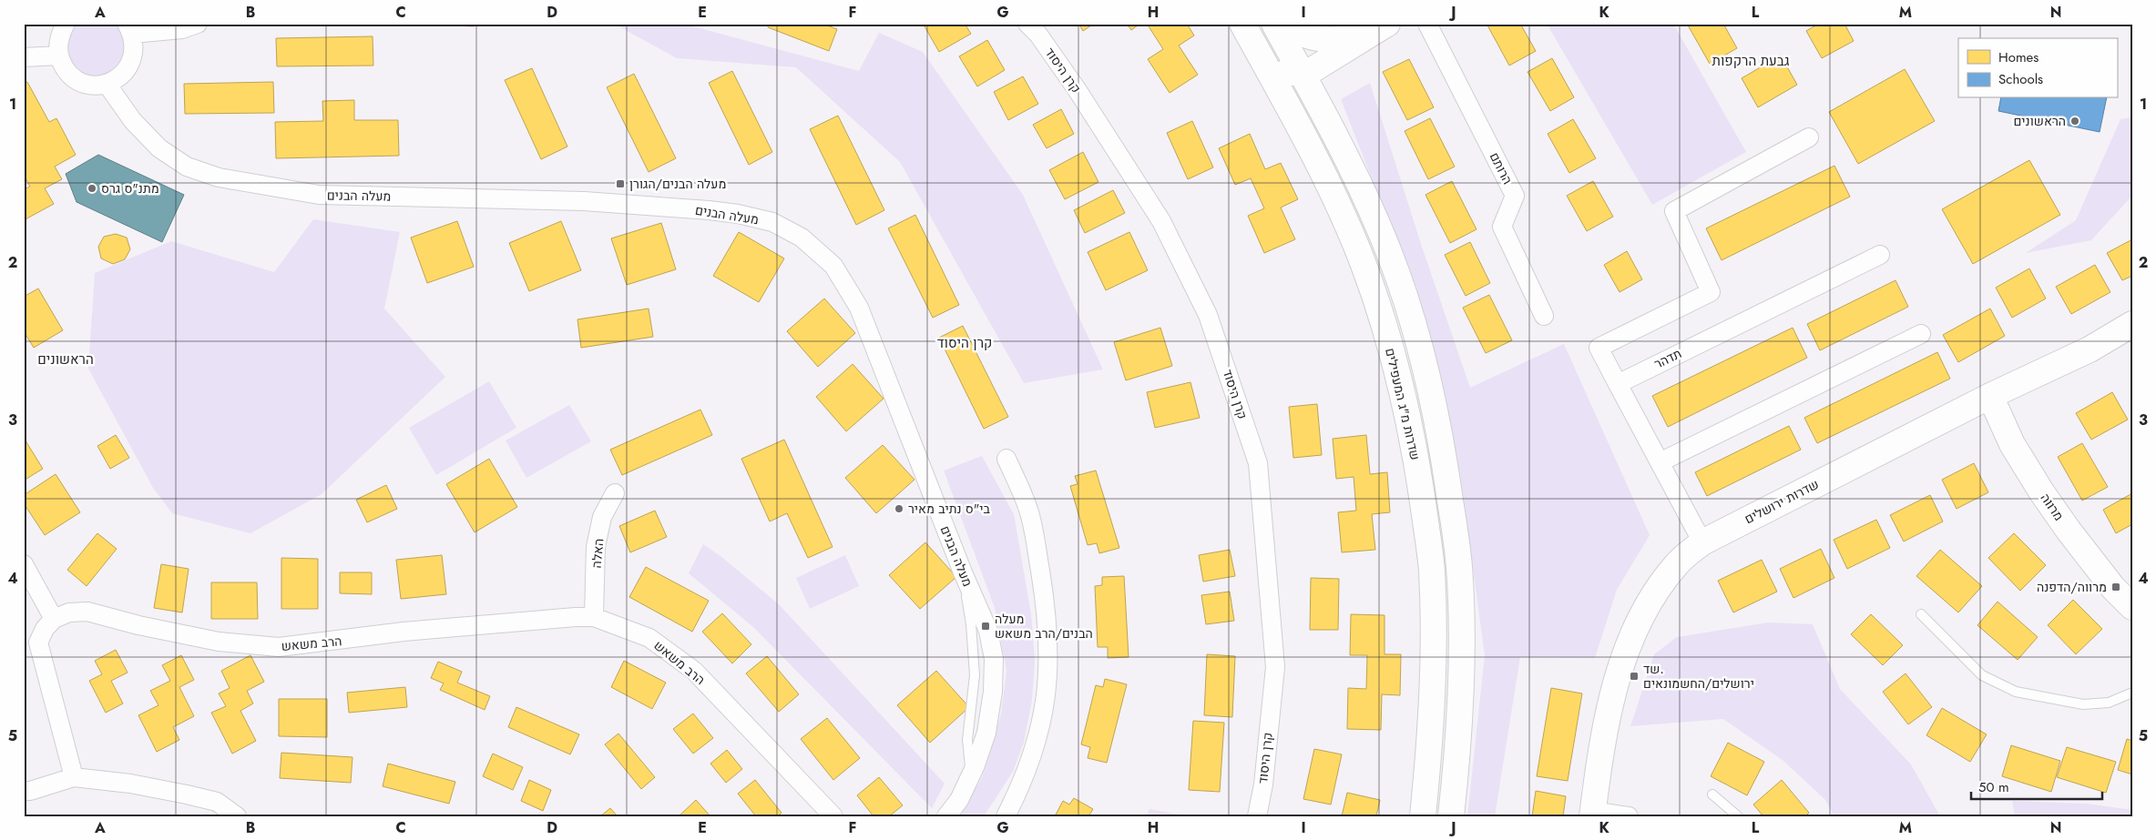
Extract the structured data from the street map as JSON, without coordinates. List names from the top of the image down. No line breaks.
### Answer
{"streets":{"main road":["שדרות מ\"ג המעפילים","שדרות ירושלים","מרווה"],"street":["קרן היסוד","הרותם","מעלה הבנים","תדהר","האלה","הרב משאש"]},"crossings":[["שדרות ירושלים","מרווה"],["האלה","הרב משאש"]],"districts":["גבעת הרקפות","קרן היסוד","הראשונים"],"places":{"other":["הראשונים","מתנ\"ס גרס","בי\"ס נתיב מאיר"],"transit":["מעלה הבנים/הגורן","מרווה/הדפנה","מעלה הבנים/הרב משאש","שד. ירושלים/החשמונאים"]},"legend":["Homes","Schools"],"scale_bar":"50 m","grid":{"columns":["A","B","C","D","E","F","G","H","I","J","K","L","M","N"],"rows":["1","2","3","4","5"]}}
